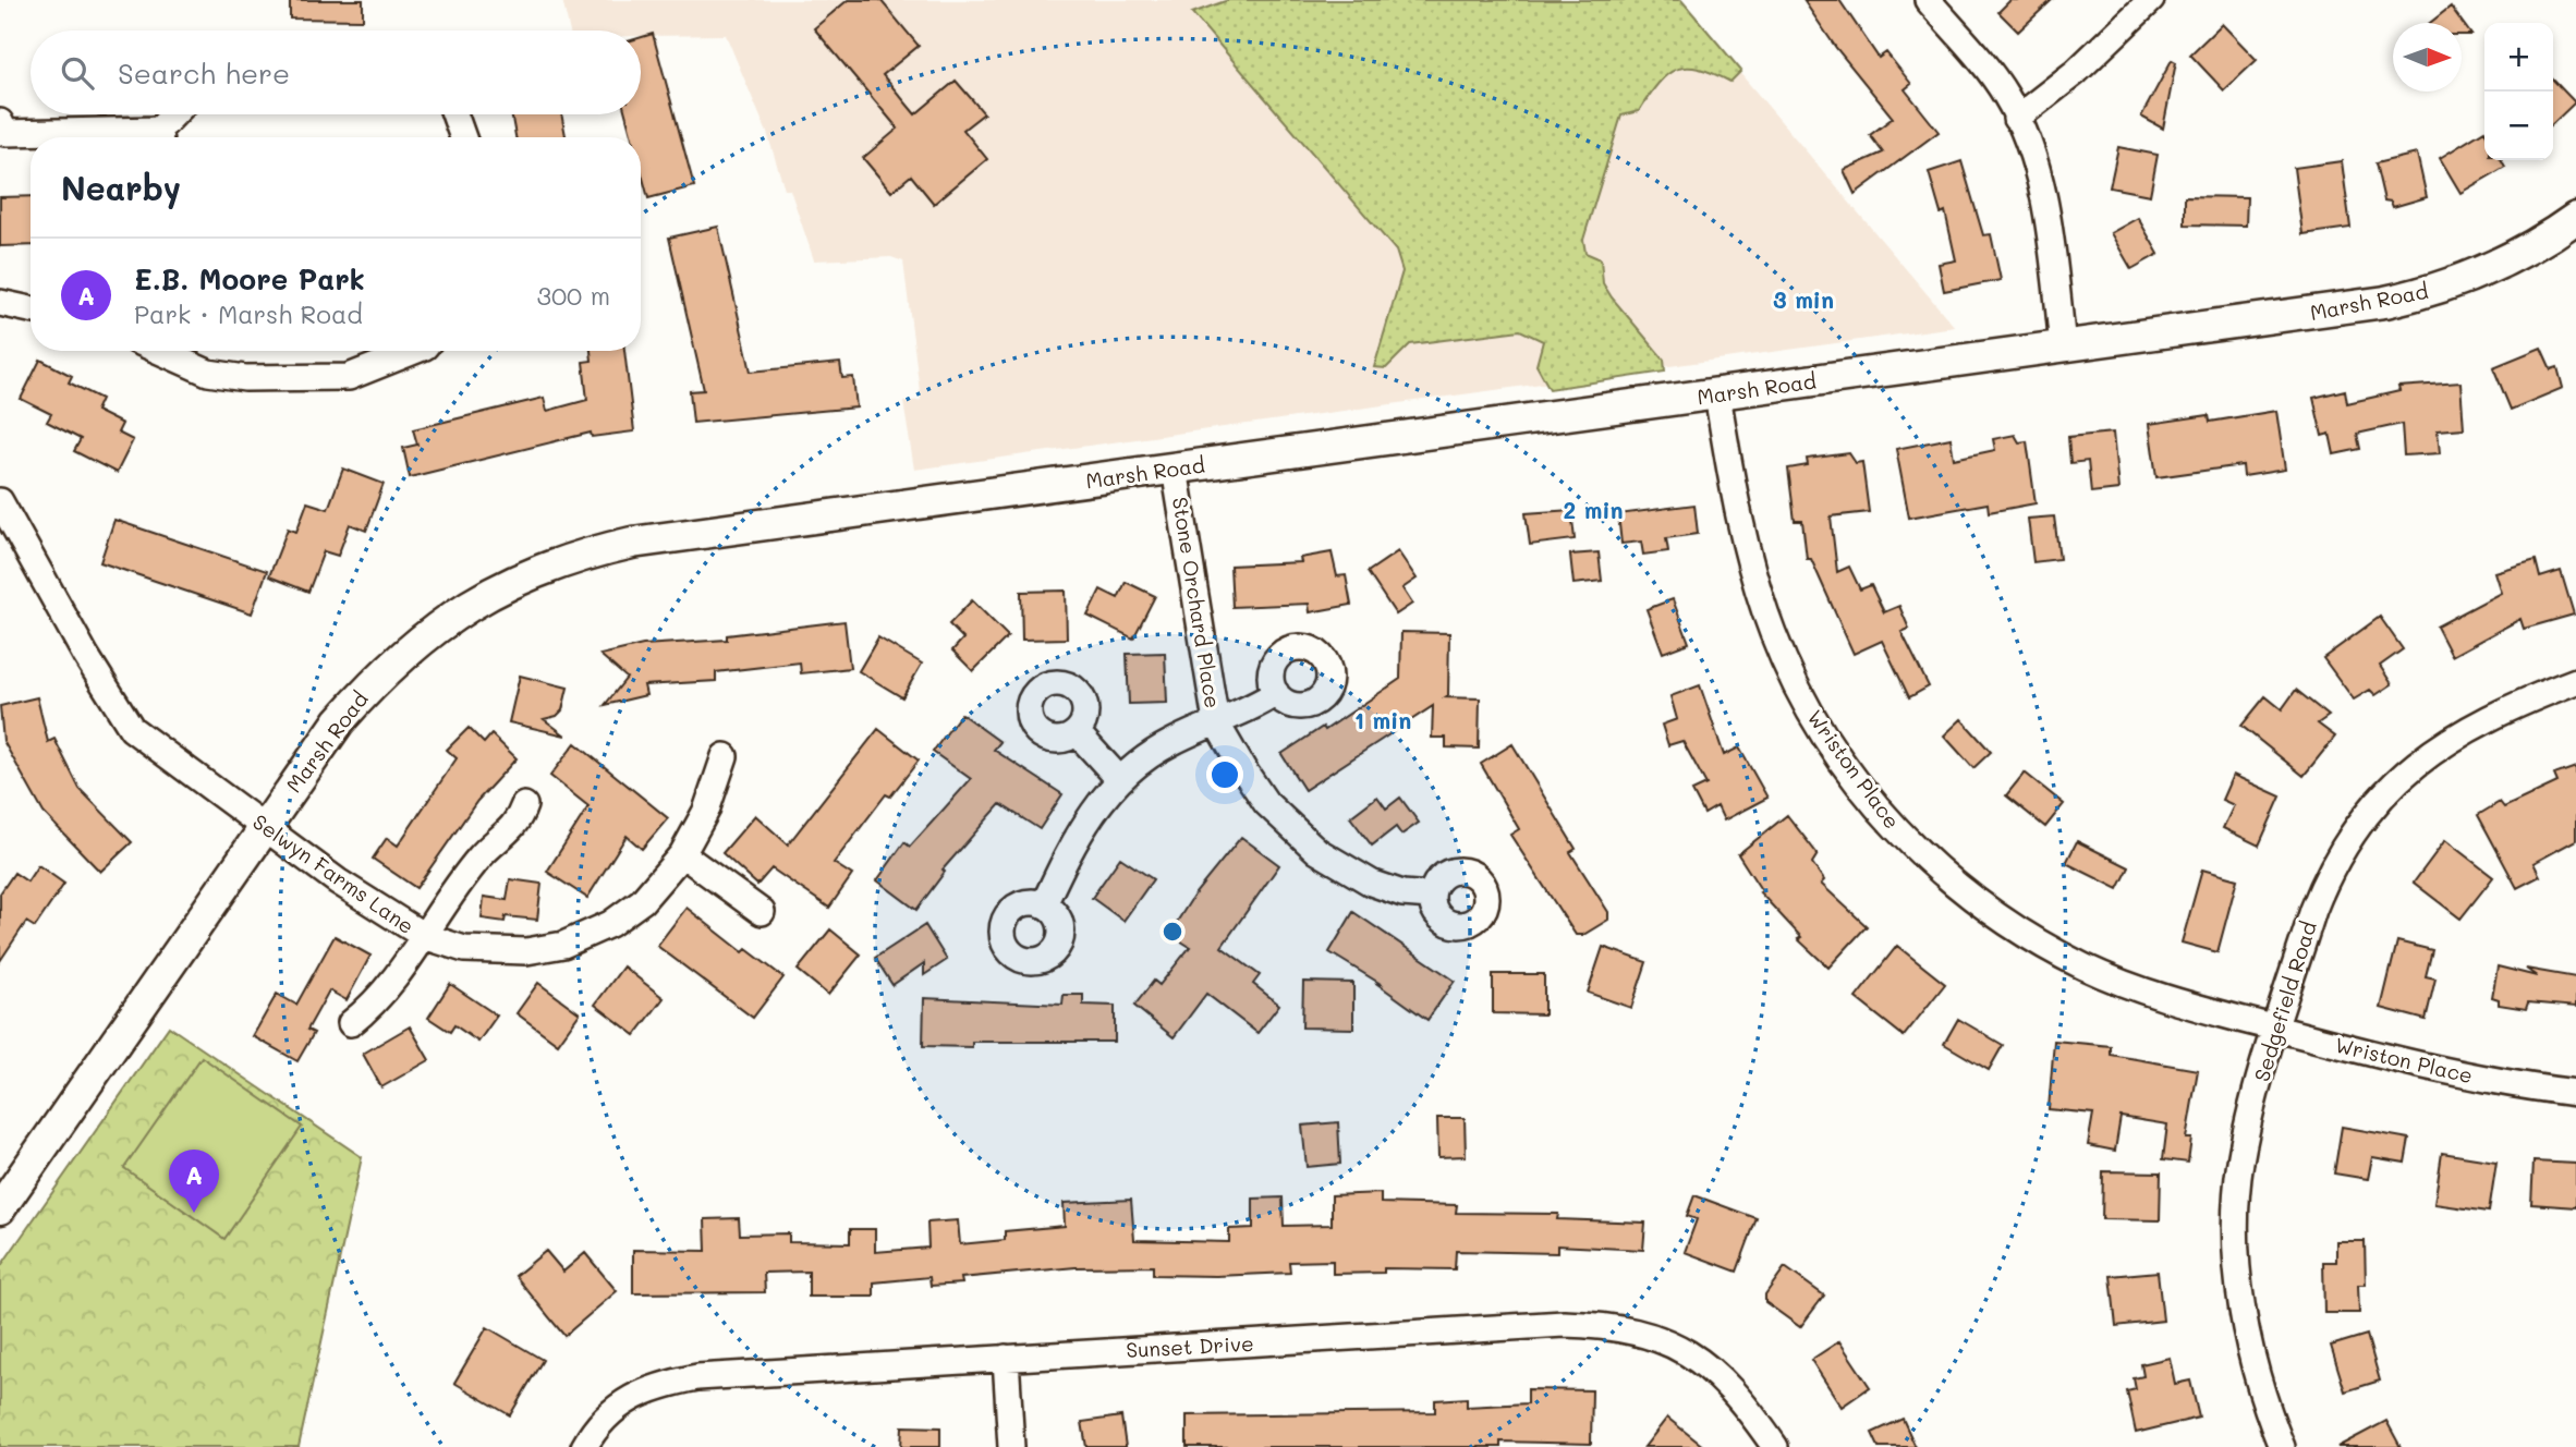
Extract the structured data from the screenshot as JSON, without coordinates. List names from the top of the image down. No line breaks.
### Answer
{"streets":{"street":["Marsh Road","Stone Orchard Place","Wriston Place","Selwyn Farms Lane","Sedgefield Road","Sunset Drive"]},"crossings":[["Marsh Road","Stone Orchard Place"],["Marsh Road","Wriston Place"],["Marsh Road","Selwyn Farms Lane"],["Wriston Place","Sedgefield Road"]],"north":"right","page":{"map_buttons":["+","−"],"search":"Search here","heading":"Nearby","list":[{"mark":"A","name":"E.B. Moore Park","note":"Park · Marsh Road","value":"300 m"}],"pins":"A"},"rings":["3 min","2 min","1 min"]}
